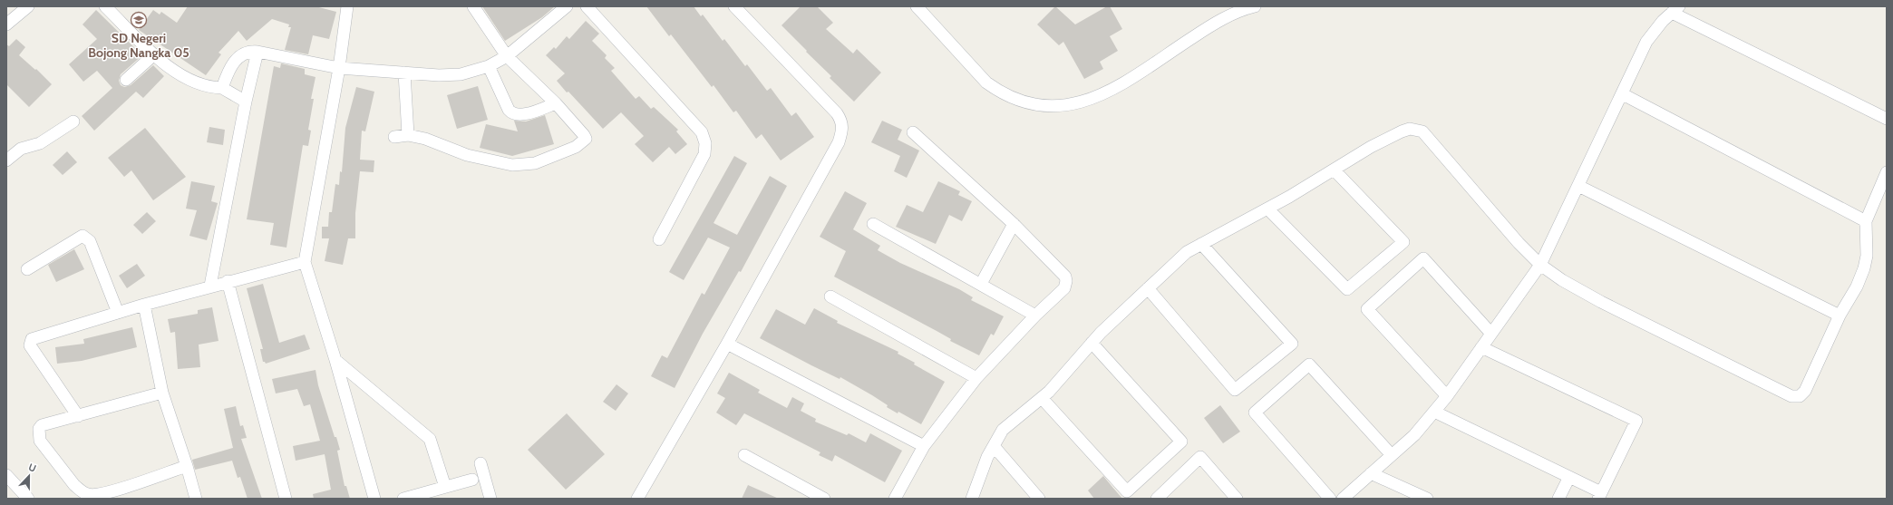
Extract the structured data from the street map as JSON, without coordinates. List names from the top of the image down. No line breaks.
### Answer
{"places":{"school or university":["SD Negeri Bojong Nangka 05"]},"north":"top"}
